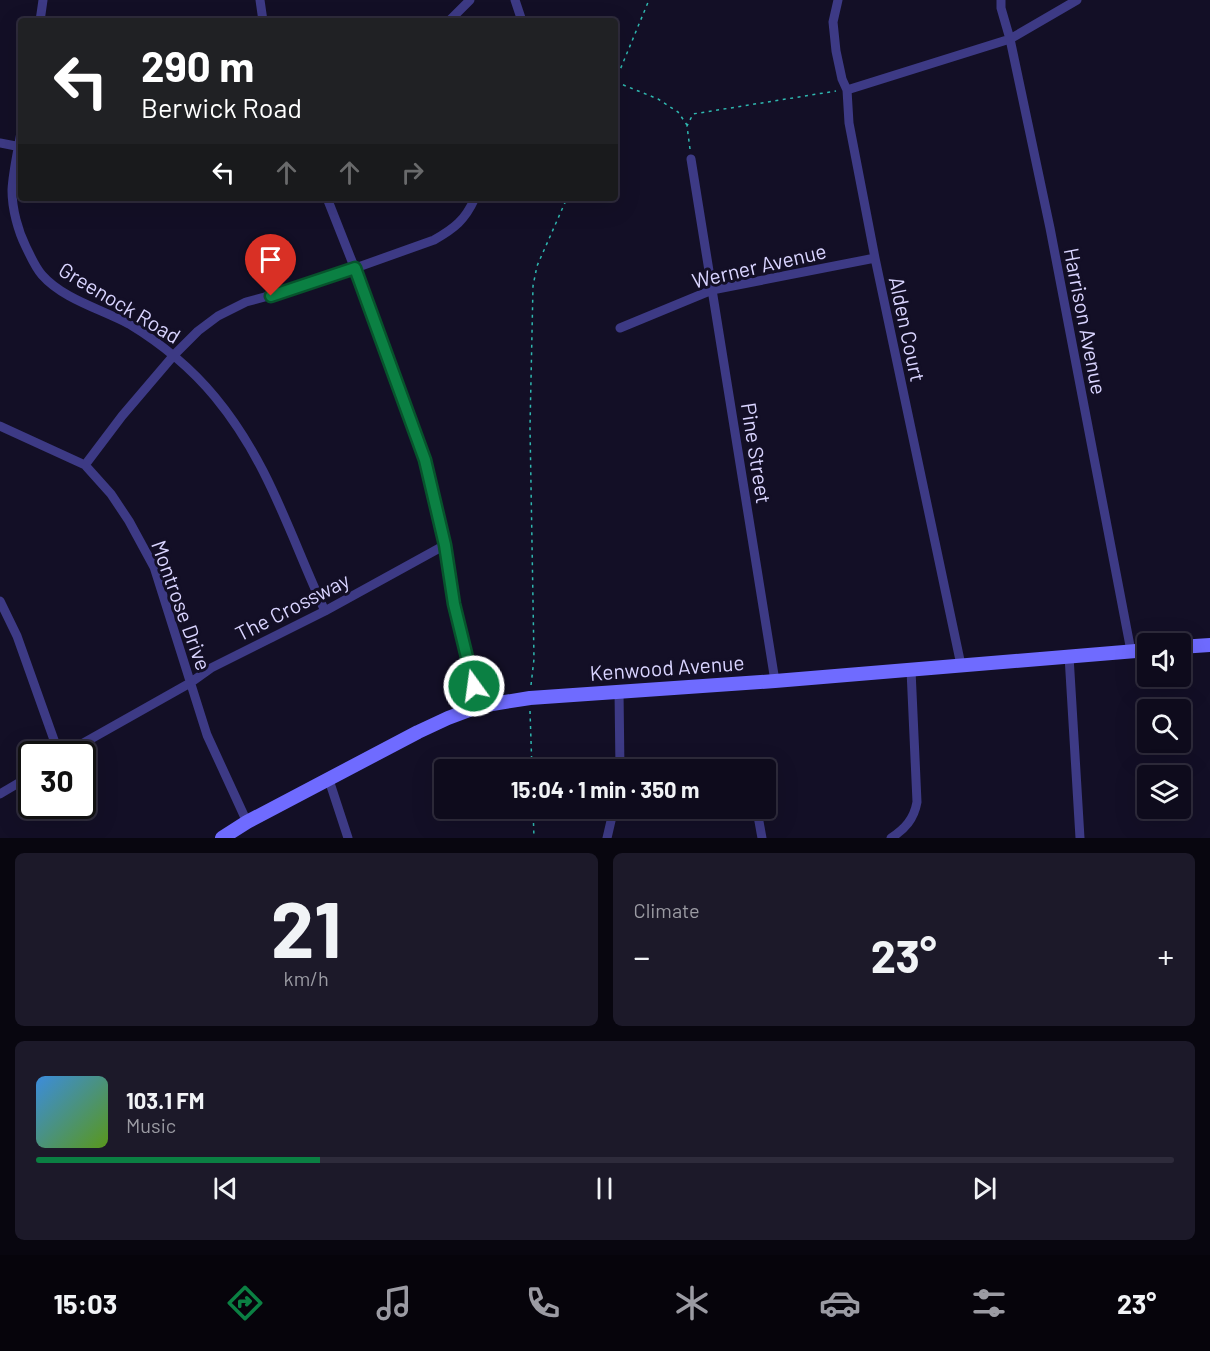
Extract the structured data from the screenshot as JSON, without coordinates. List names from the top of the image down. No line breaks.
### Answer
{"streets":{"street":["Werner Avenue","Greenock Road","Harrison Avenue","Alden Court","Pine Street","Montrose Drive","The Crossway","Kenwood Avenue"]},"crossings":[["Werner Avenue","Alden Court"],["Werner Avenue","Pine Street"],["Greenock Road","The Crossway"],["Harrison Avenue","Kenwood Avenue"],["Alden Court","Kenwood Avenue"],["Pine Street","Kenwood Avenue"],["Montrose Drive","The Crossway"],["Montrose Drive","Kenwood Avenue"]],"page":{"turn":["290 m","Berwick Road"],"limit":"30","trip":"15:04 · 1 min · 350 m","tile":[["21","km/h"],"Climate"],"heat":["−","23°","+"],"song":["103.1 FM","Music"],"tabs":["15:03","23°"]}}
